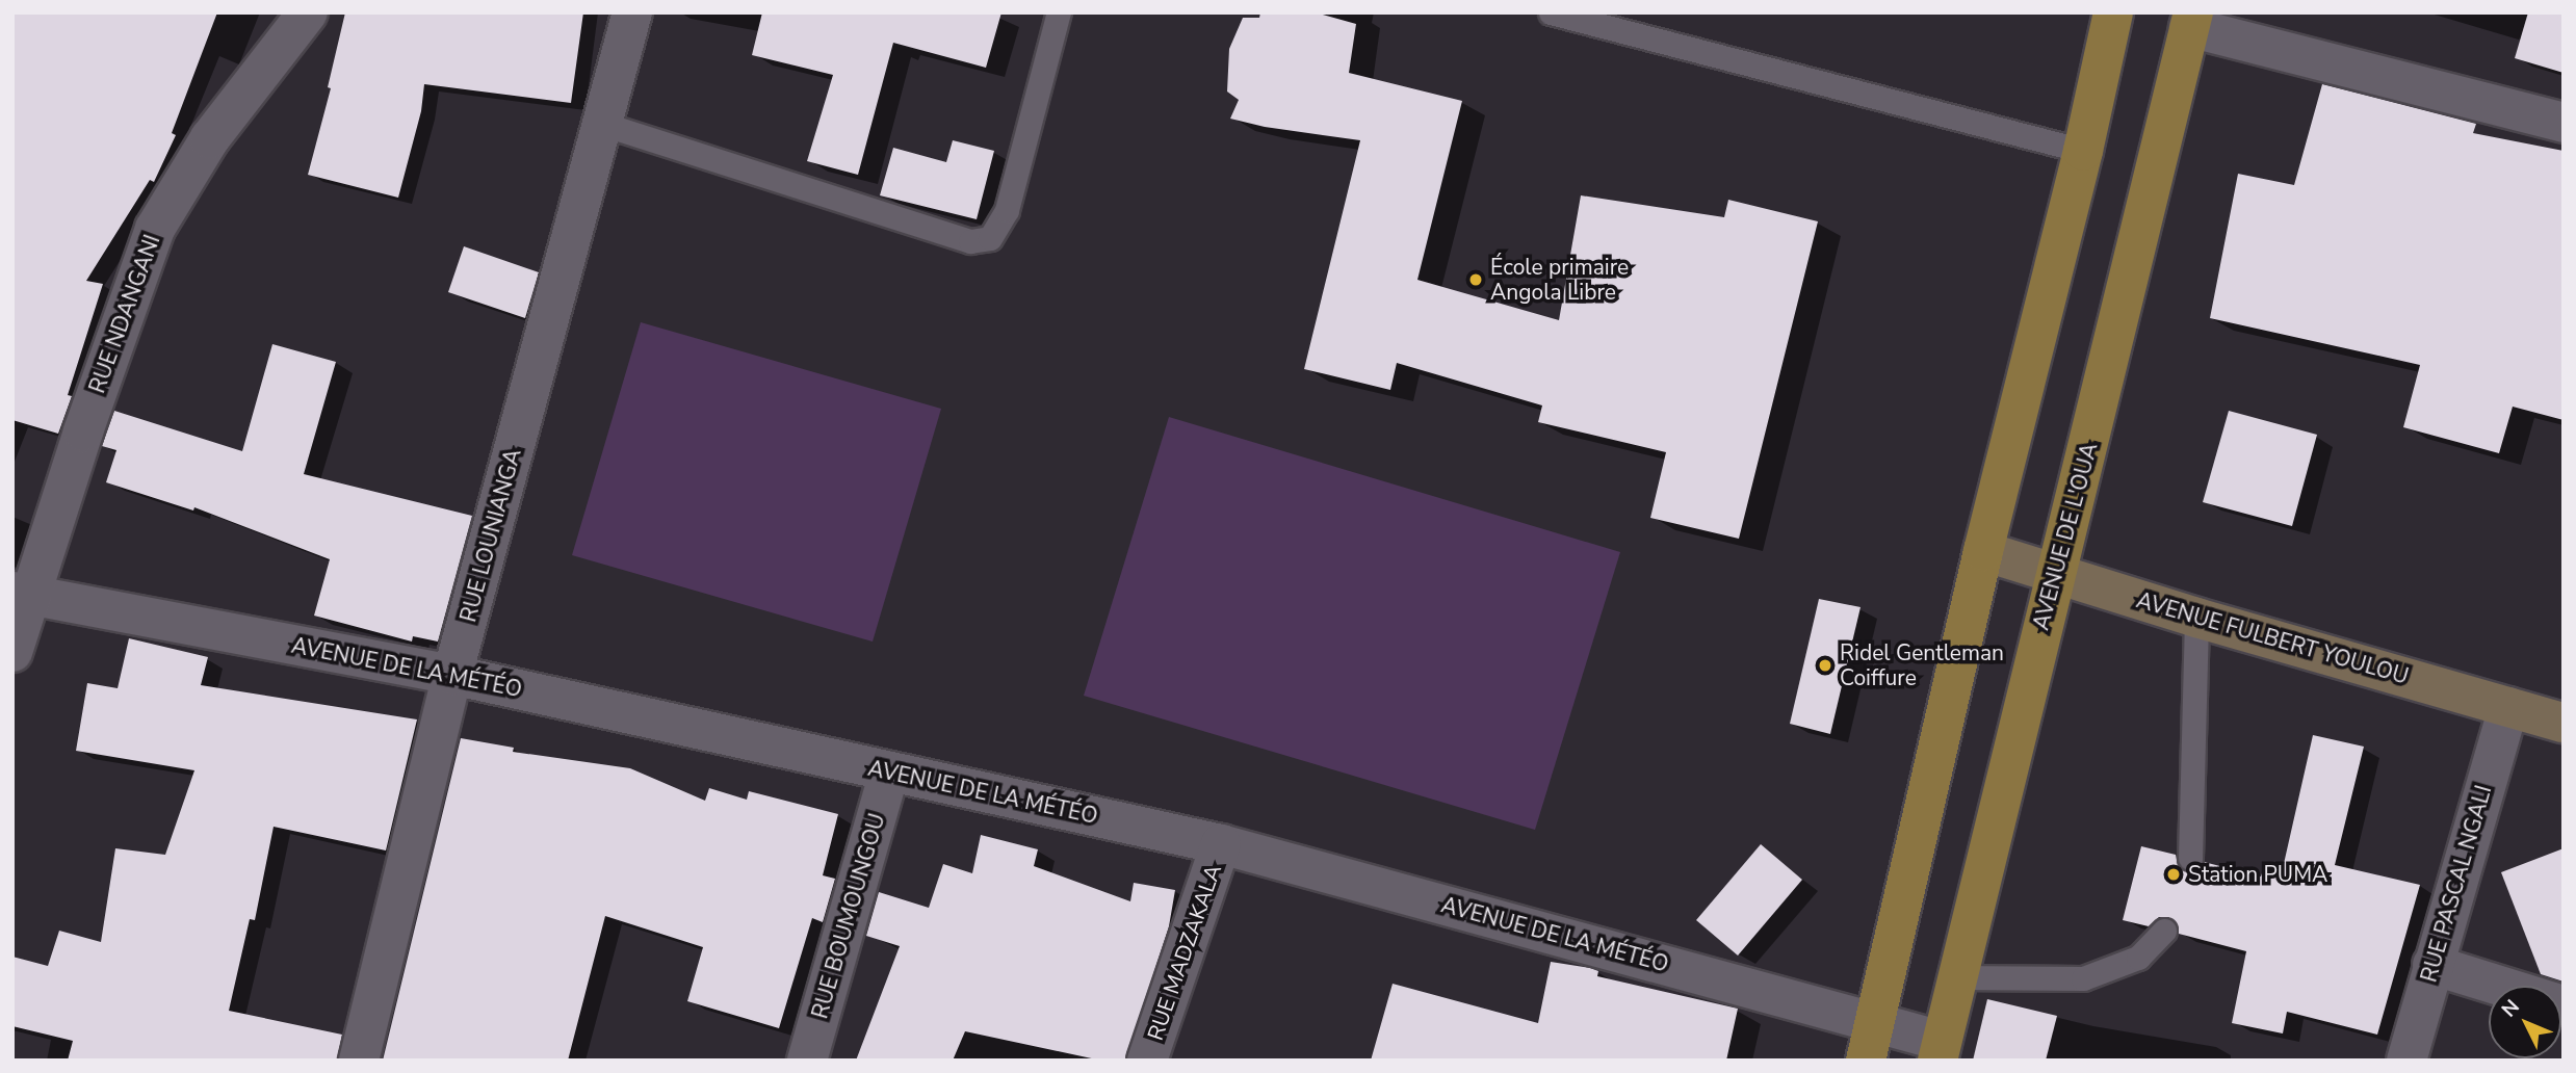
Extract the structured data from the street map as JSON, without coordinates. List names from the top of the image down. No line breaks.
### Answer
{"streets":{"main road":["AVENUE DE L'OUA","AVENUE FULBERT YOULOU"],"street":["RUE NDANGANI","RUE LOUNIANGA","AVENUE DE LA MÉTÉO","RUE PASCAL NGALI","RUE BOUMOUNGOU","RUE MADZAKALA"]},"crossings":[["RUE NDANGANI","AVENUE DE LA MÉTÉO"],["RUE LOUNIANGA","AVENUE DE LA MÉTÉO"],["AVENUE DE L'OUA","AVENUE FULBERT YOULOU"],["AVENUE DE L'OUA","AVENUE DE LA MÉTÉO"],["AVENUE FULBERT YOULOU","RUE PASCAL NGALI"],["AVENUE DE LA MÉTÉO","RUE BOUMOUNGOU"],["AVENUE DE LA MÉTÉO","RUE MADZAKALA"]],"places":["École primaire Angola Libre","Ridel Gentleman Coiffure","Station PUMA"],"north":"top left"}
